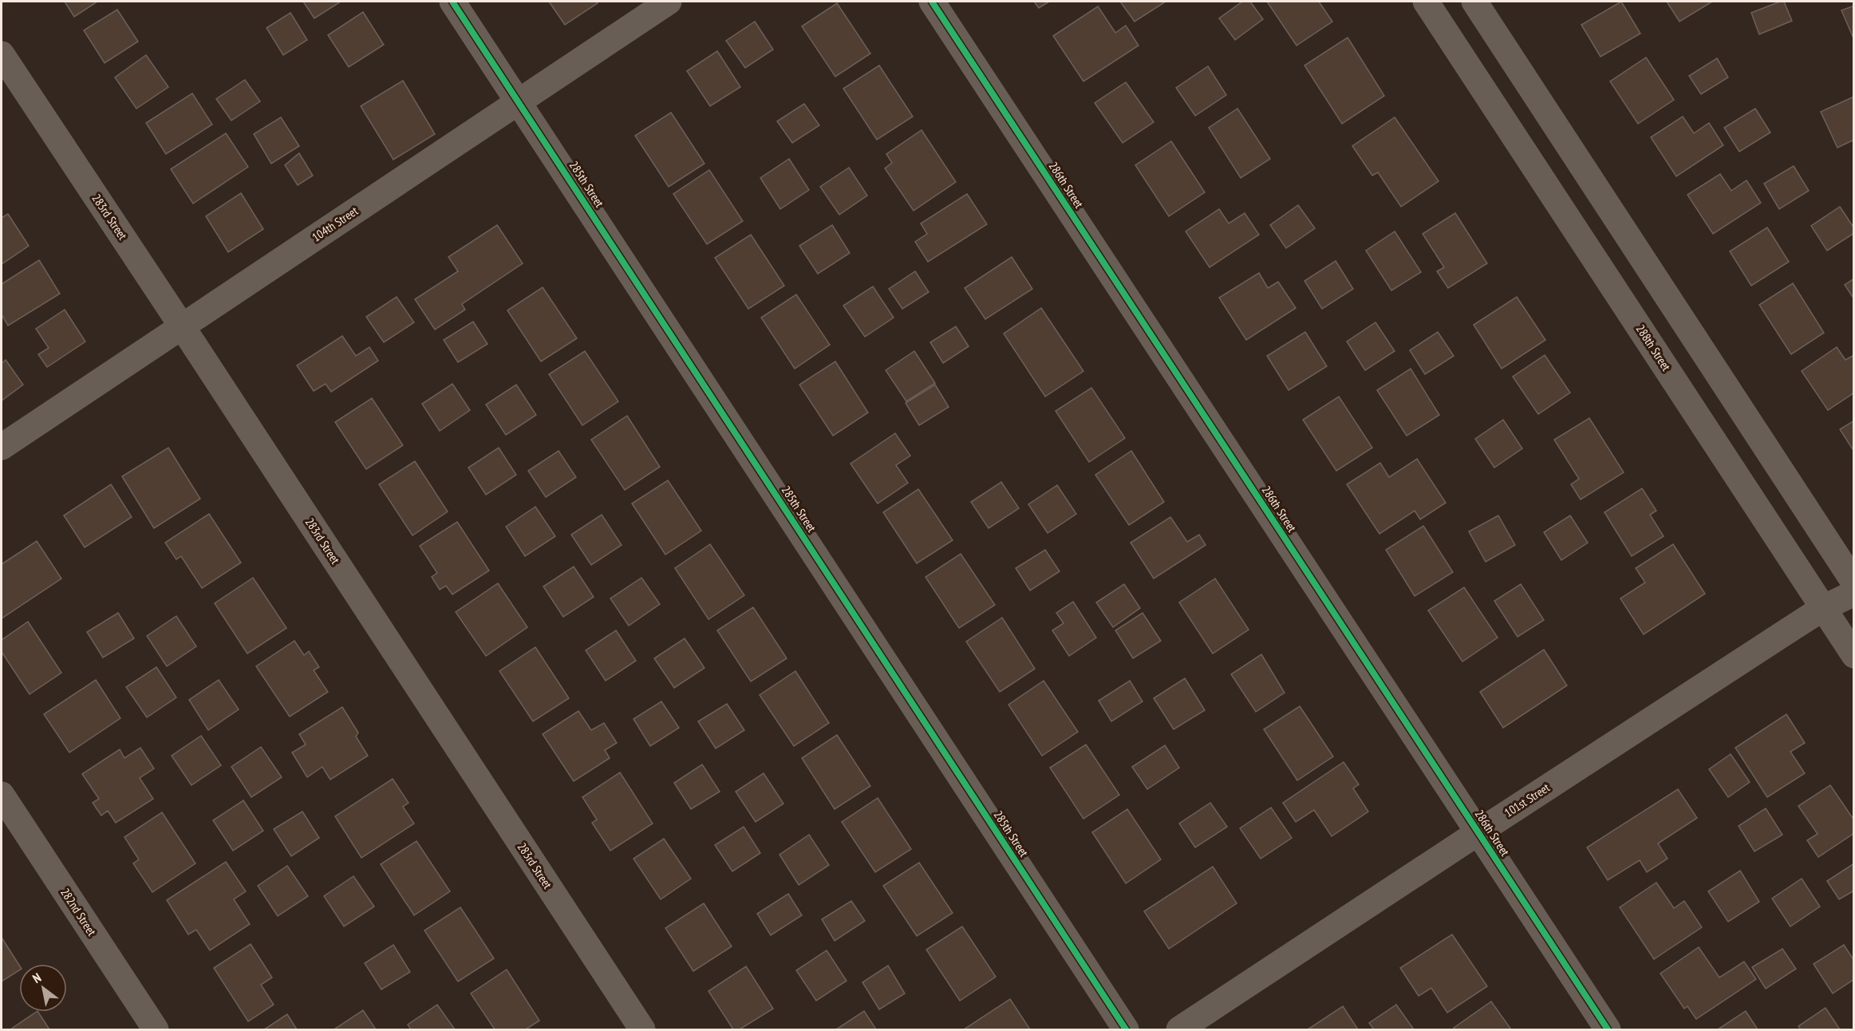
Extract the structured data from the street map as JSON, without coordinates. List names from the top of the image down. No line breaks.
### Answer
{"streets":{"street":["285th Street","286th Street","283rd Street","104th Street","288th Street","101st Street","282nd Street"]},"crossings":[["285th Street","104th Street"],["286th Street","101st Street"],["283rd Street","104th Street"],["288th Street","101st Street"]],"north":"top left"}
